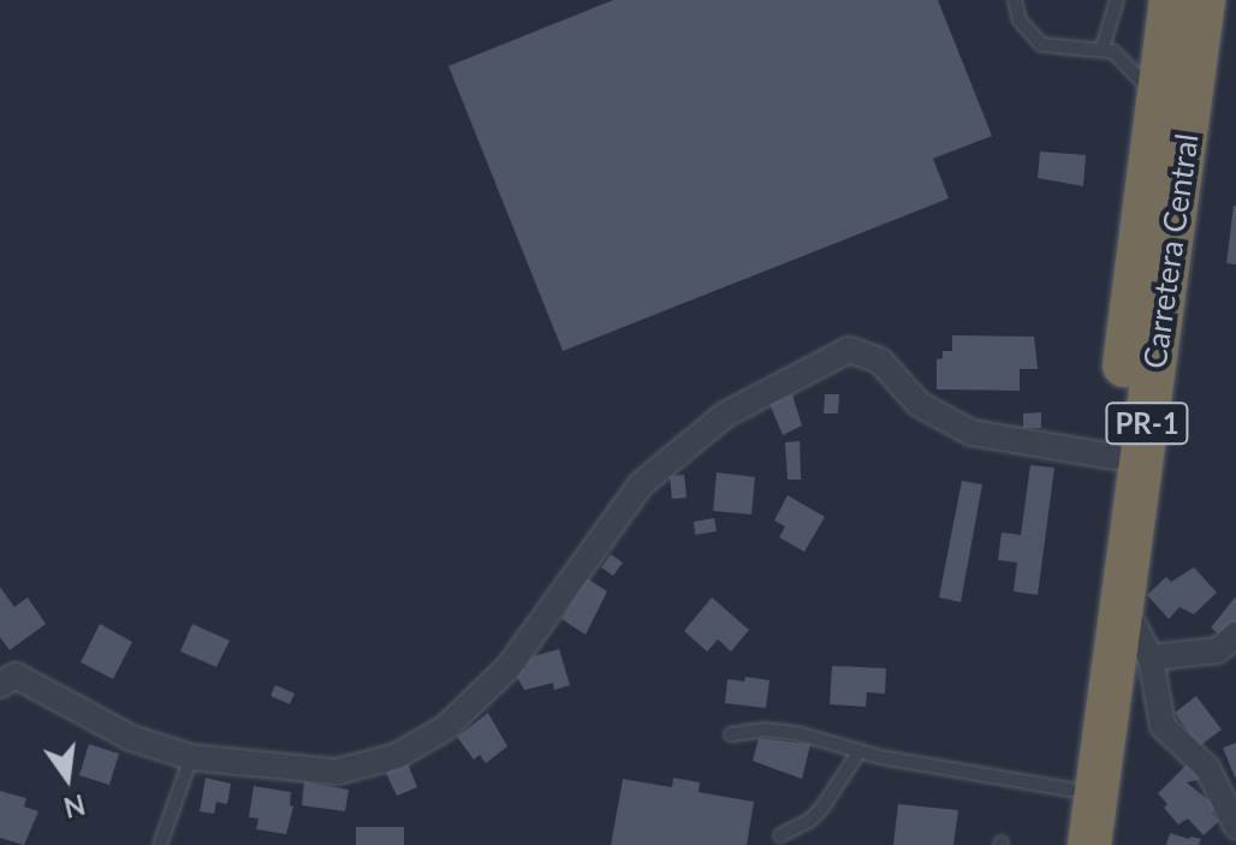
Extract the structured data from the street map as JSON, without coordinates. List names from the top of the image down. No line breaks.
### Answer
{"streets":{"highway":["Carretera Central","PR-1"]},"north":"bottom"}
